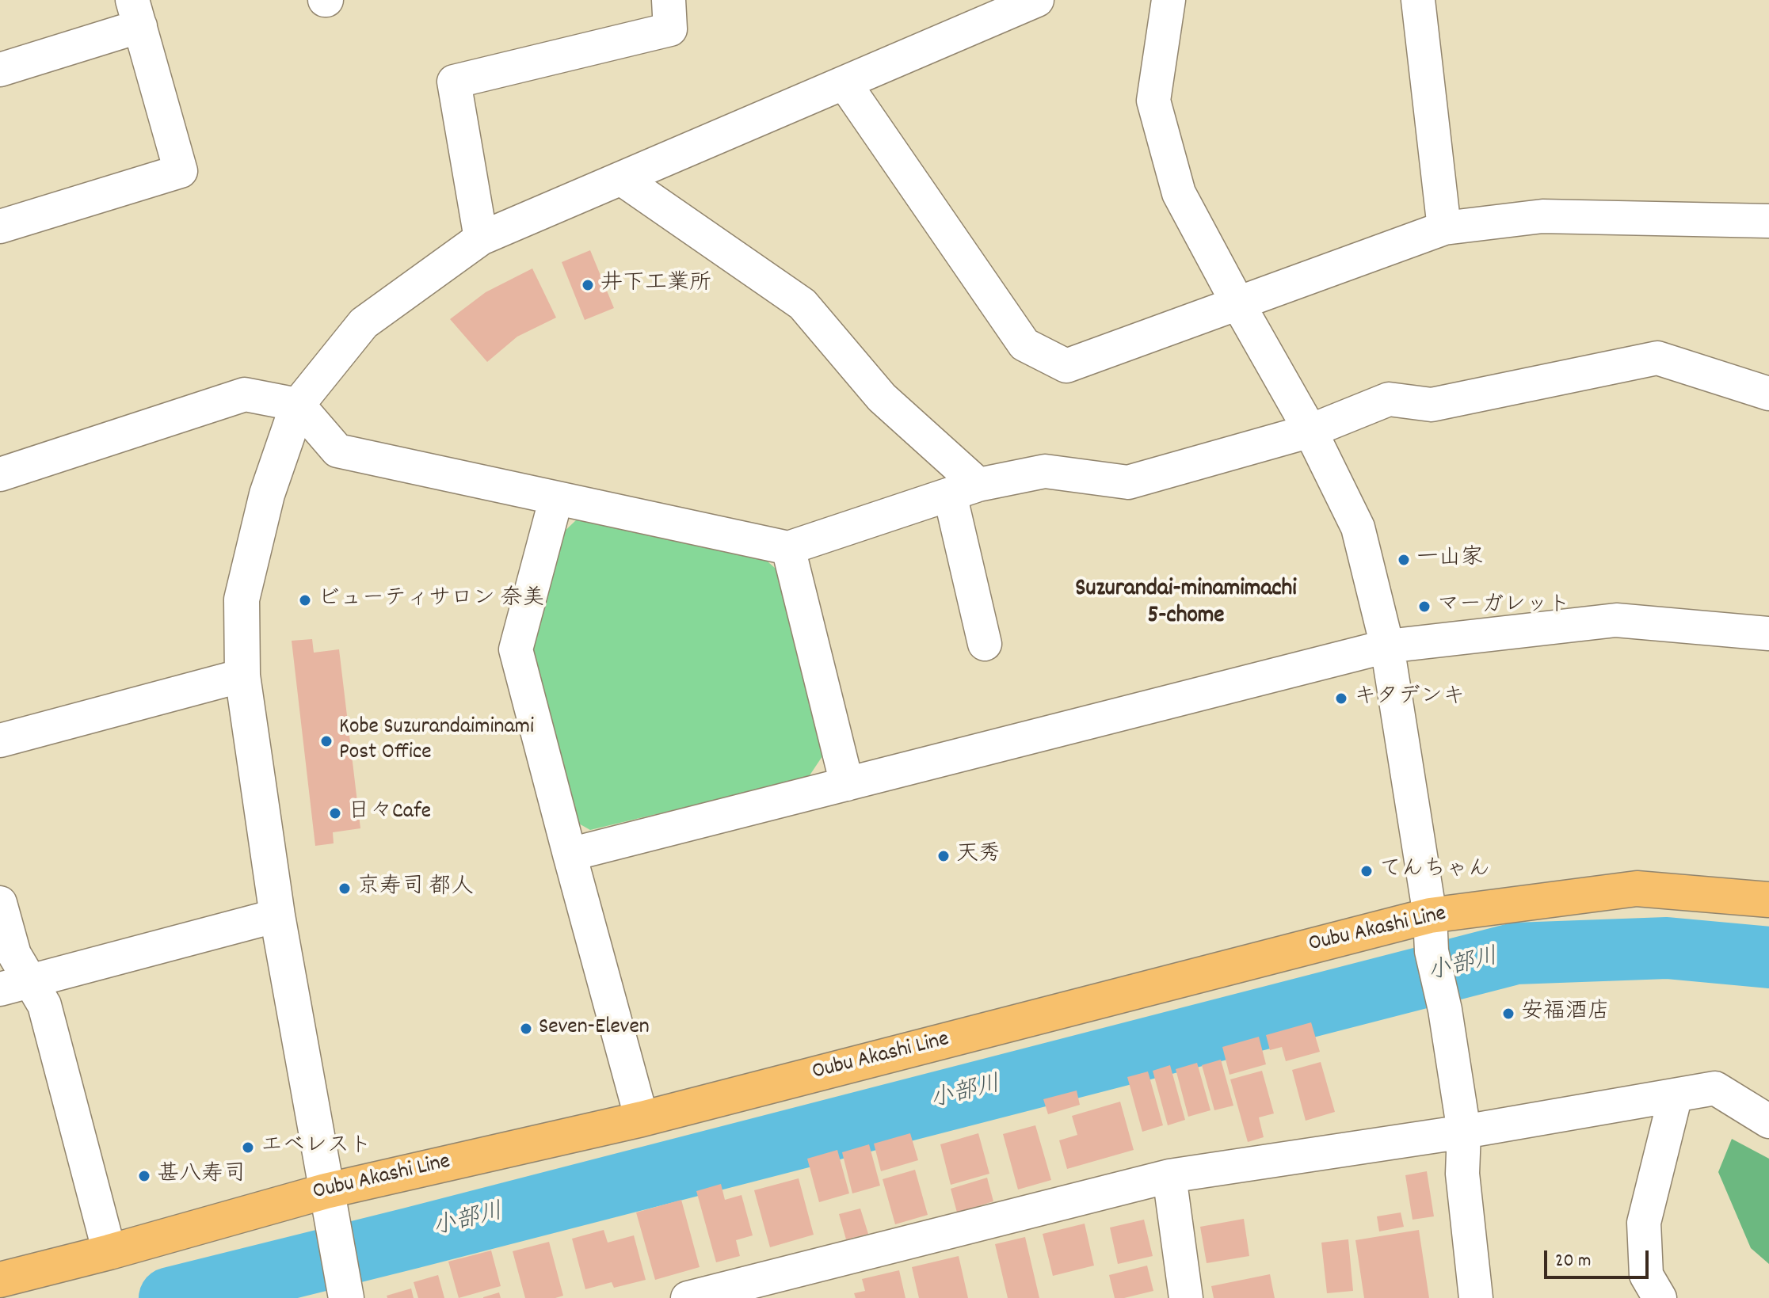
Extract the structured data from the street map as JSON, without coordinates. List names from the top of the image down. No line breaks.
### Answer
{"streets":{"main road":["Oubu Akashi Line"]},"districts":["Suzurandai-minamimachi 5-chome"],"water":["小部川"],"places":["井下工業所","一山家","ビューティサロン 奈美","マーガレット","キタデンキ","Kobe Suzurandaiminami Post Office","日々Cafe","天秀","てんちゃん","京寿司 都人","安福酒店","Seven-Eleven","エベレスト","甚八寿司"],"scale_bar":"20 m"}
